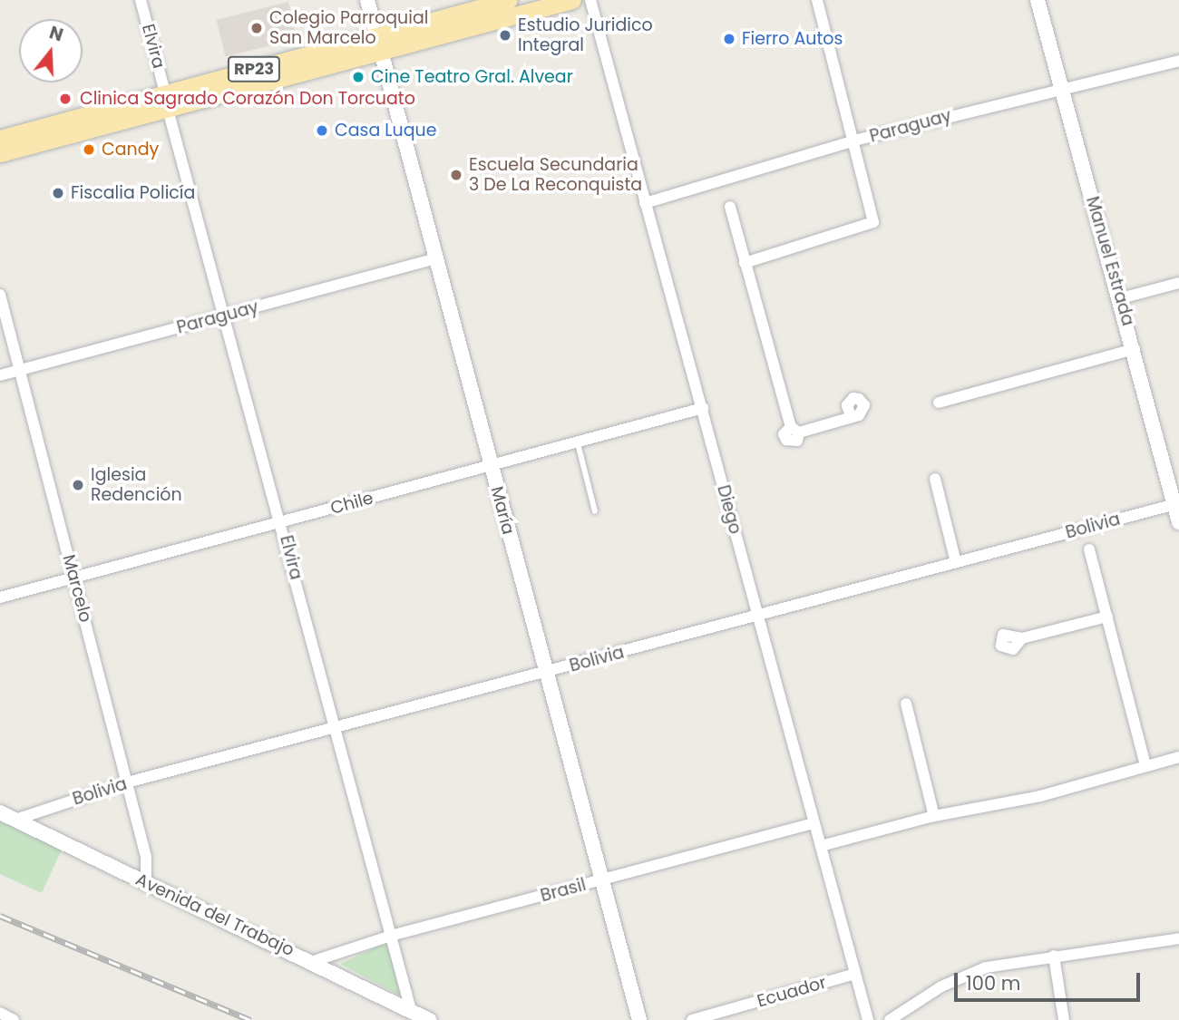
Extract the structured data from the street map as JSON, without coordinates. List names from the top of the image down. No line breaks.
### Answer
{"streets":{"main road":["RP23"],"street":["Elvira","Paraguay","Manuel Estrada","Chile","Diego","María","Bolivia","Marcelo","Brasil","Avenida del Trabajo","Ecuador"]},"crossings":[["Elvira","RP23"],["Elvira","Paraguay"],["Elvira","Chile"],["Elvira","Bolivia"],["Elvira","Brasil"],["Elvira","Avenida del Trabajo"],["RP23","María"],["Paraguay","Manuel Estrada"],["Paraguay","Diego"],["Paraguay","María"],["Paraguay","Marcelo"],["Manuel Estrada","Bolivia"],["Chile","Diego"],["Chile","María"],["Chile","Marcelo"],["Diego","Bolivia"],["Diego","Brasil"],["Diego","Ecuador"],["María","Bolivia"],["María","Brasil"],["Bolivia","Marcelo"],["Bolivia","Avenida del Trabajo"],["Marcelo","Avenida del Trabajo"],["Brasil","Avenida del Trabajo"]],"places":["Colegio Parroquial San Marcelo","Estudio Juridico Integral","Fierro Autos","Cine Teatro Gral. Alvear","Clinica Sagrado Corazón Don Torcuato","Casa Luque","Candy","Escuela Secundaria 3 De La Reconquista","Fiscalia Policía","Iglesia Redención"],"scale_bar":"100 m","north":"top"}
